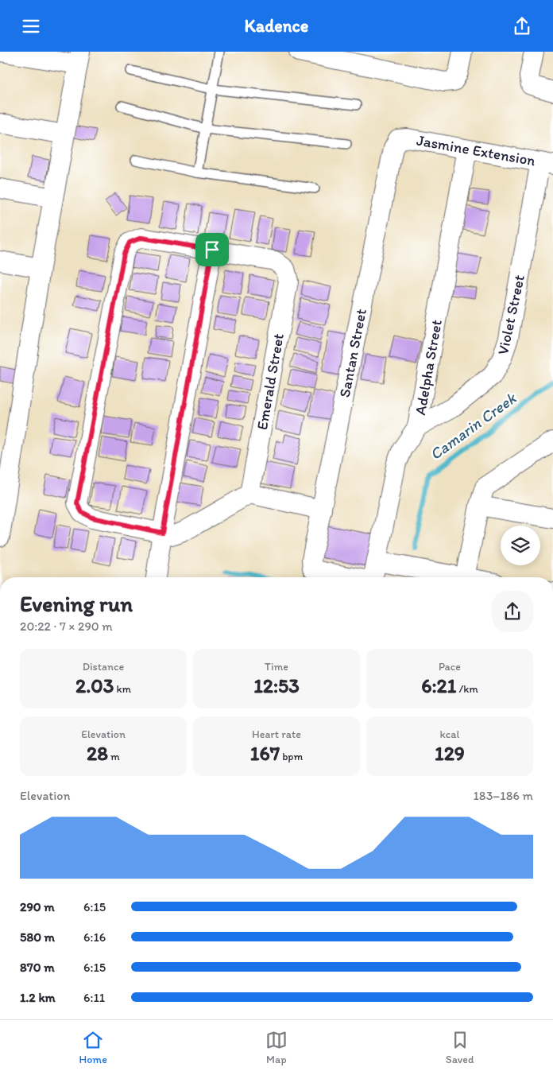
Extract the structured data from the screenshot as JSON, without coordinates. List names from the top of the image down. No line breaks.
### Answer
{"streets":{"street":["Jasmine Extension","Violet Street","Santan Street","Adelpha Street","Emerald Street"]},"crossings":[["Jasmine Extension","Violet Street"],["Jasmine Extension","Santan Street"],["Jasmine Extension","Adelpha Street"],["Violet Street","Adelpha Street"],["Santan Street","Adelpha Street"]],"water":["Camarin Creek"],"page":{"header":"Kadence","heading":["Evening run","20:22 · 7 × 290 m"],"stats":[["Distance","2.03 km"],["Time","12:53"],["Pace","6:21 /km"],["Elevation","28 m"],["Heart rate","167 bpm"],["kcal","129"]],"chart":["Elevation","183–186 m"],"list":[{"name":"290 m","note":"6:15"},{"name":"580 m","note":"6:16"},{"name":"870 m","note":"6:15"},{"name":"1.2 km","note":"6:11"}],"tabs":["Home","Map","Saved"]}}
